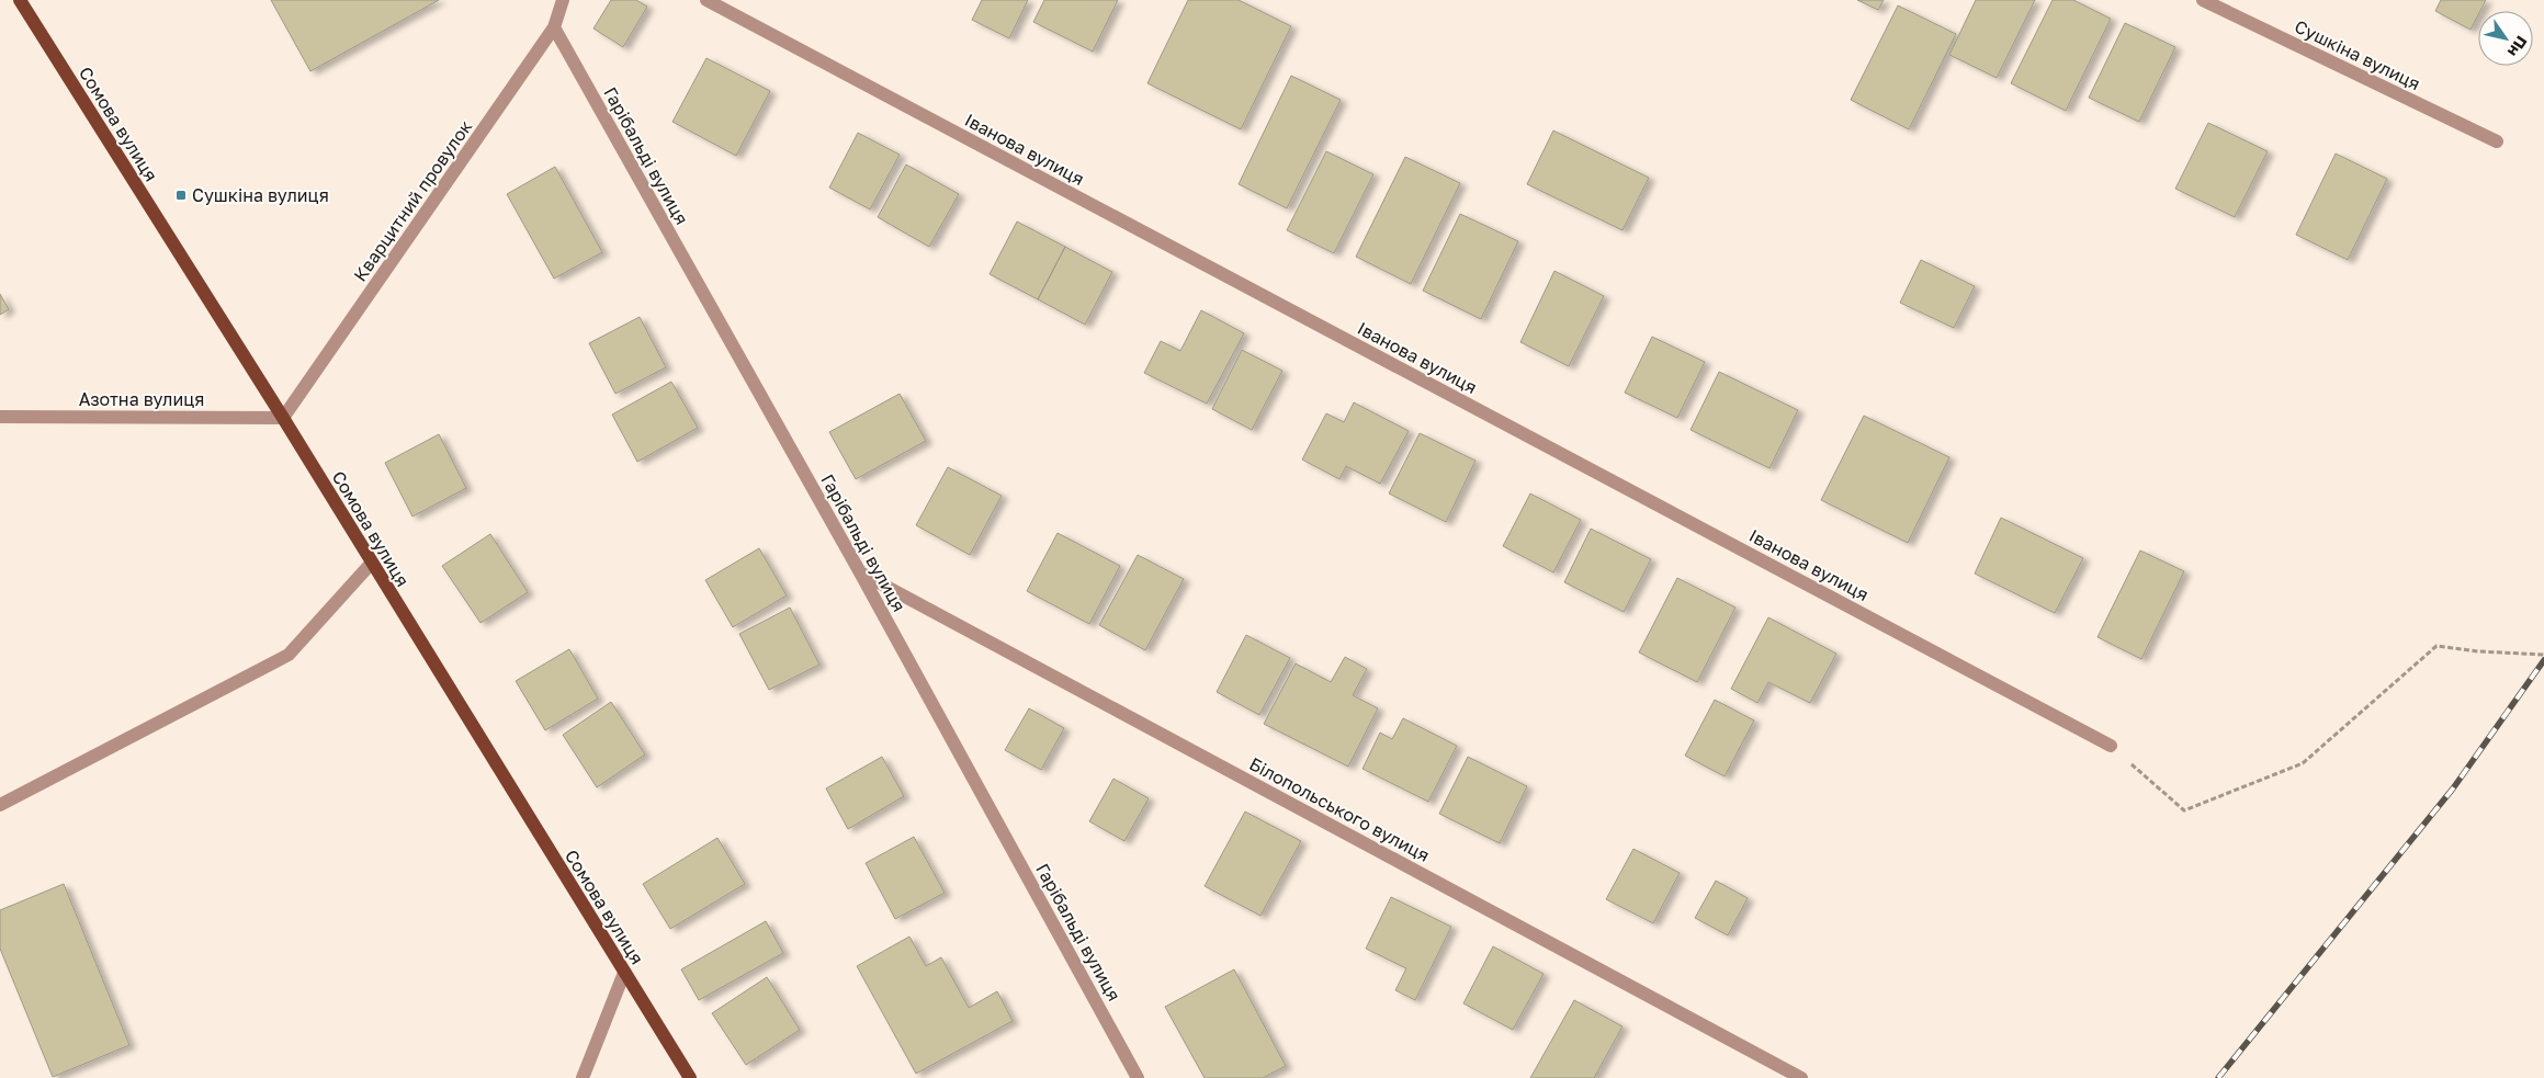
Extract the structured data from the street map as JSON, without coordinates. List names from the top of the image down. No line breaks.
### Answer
{"streets":{"main road":["Сомова вулиця"],"street":["Сушкіна вулиця","Іванова вулиця","Гарібальді вулиця","Кварцитний провулок","Азотна вулиця","Білопольського вулиця"]},"crossings":[["Сомова вулиця","Кварцитний провулок"],["Сомова вулиця","Азотна вулиця"],["Гарібальді вулиця","Кварцитний провулок"],["Гарібальді вулиця","Білопольського вулиця"],["Кварцитний провулок","Азотна вулиця"]],"places":{"transit":["Сушкіна вулиця"]},"north":"bottom right"}
